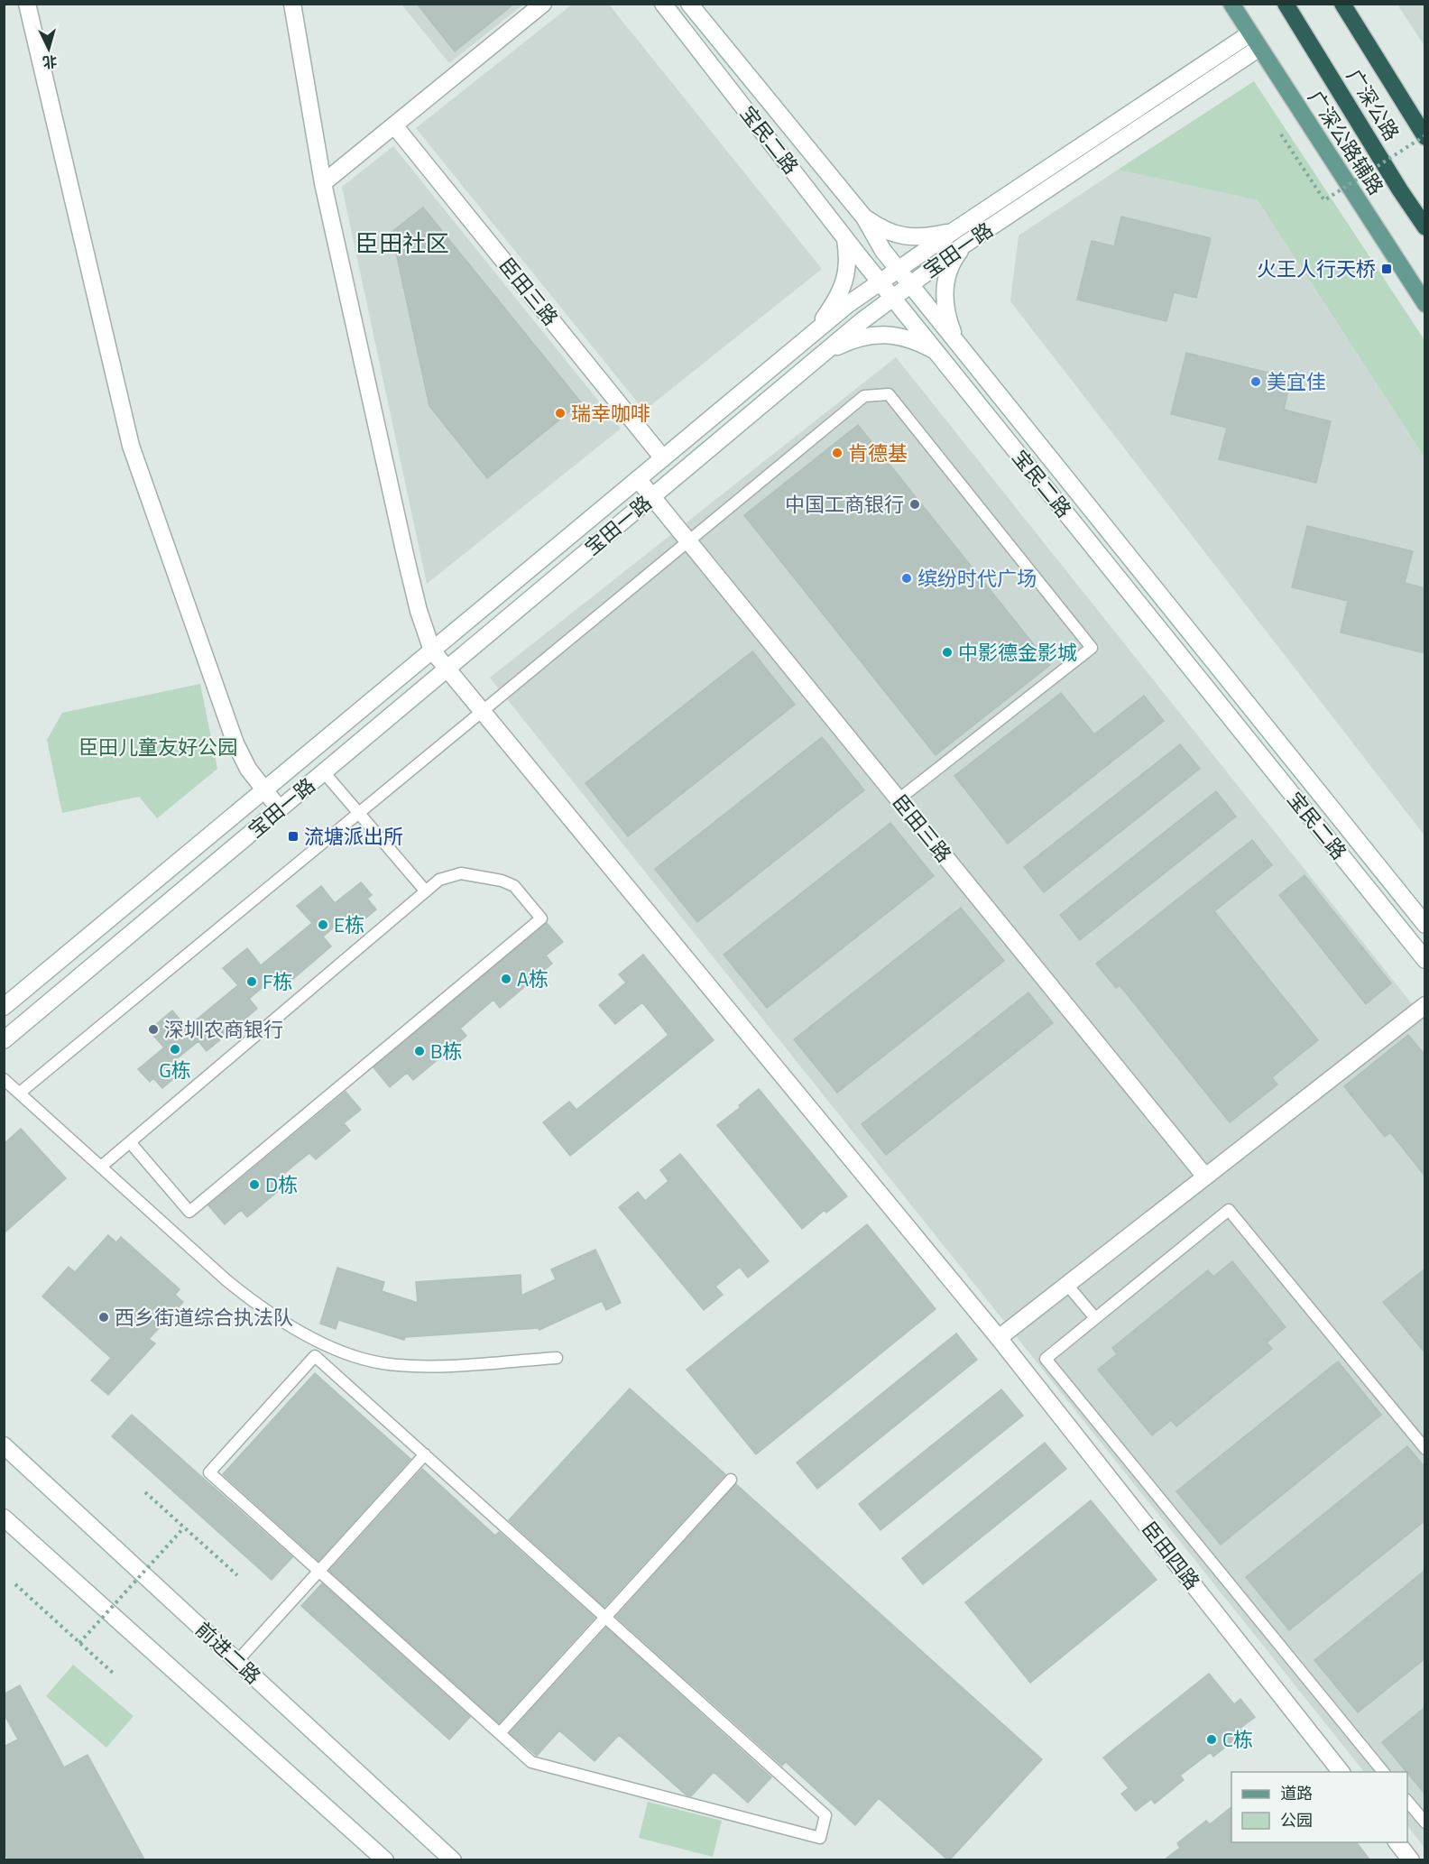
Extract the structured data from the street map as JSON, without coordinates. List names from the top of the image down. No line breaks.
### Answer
{"streets":{"highway":["广深公路"],"main road":["广深公路辅路"],"street":["宝民二路","宝田一路","臣田三路","臣田四路","前进二路"]},"crossings":[["宝民二路","宝田一路"],["广深公路辅路","宝田一路"],["宝田一路","臣田三路"],["宝田一路","臣田四路"]],"districts":["臣田社区"],"parks":["臣田儿童友好公园"],"places":{"transit":["火王人行天桥","流塘派出所"],"other":["美宜佳","瑞幸咖啡","肯德基","中国工商银行","缤纷时代广场","中影德金影城","E栋","A栋","F栋","深圳农商银行","G栋","B栋","D栋","西乡街道综合执法队","C栋"]},"legend":["道路","公园"],"north":"bottom"}
